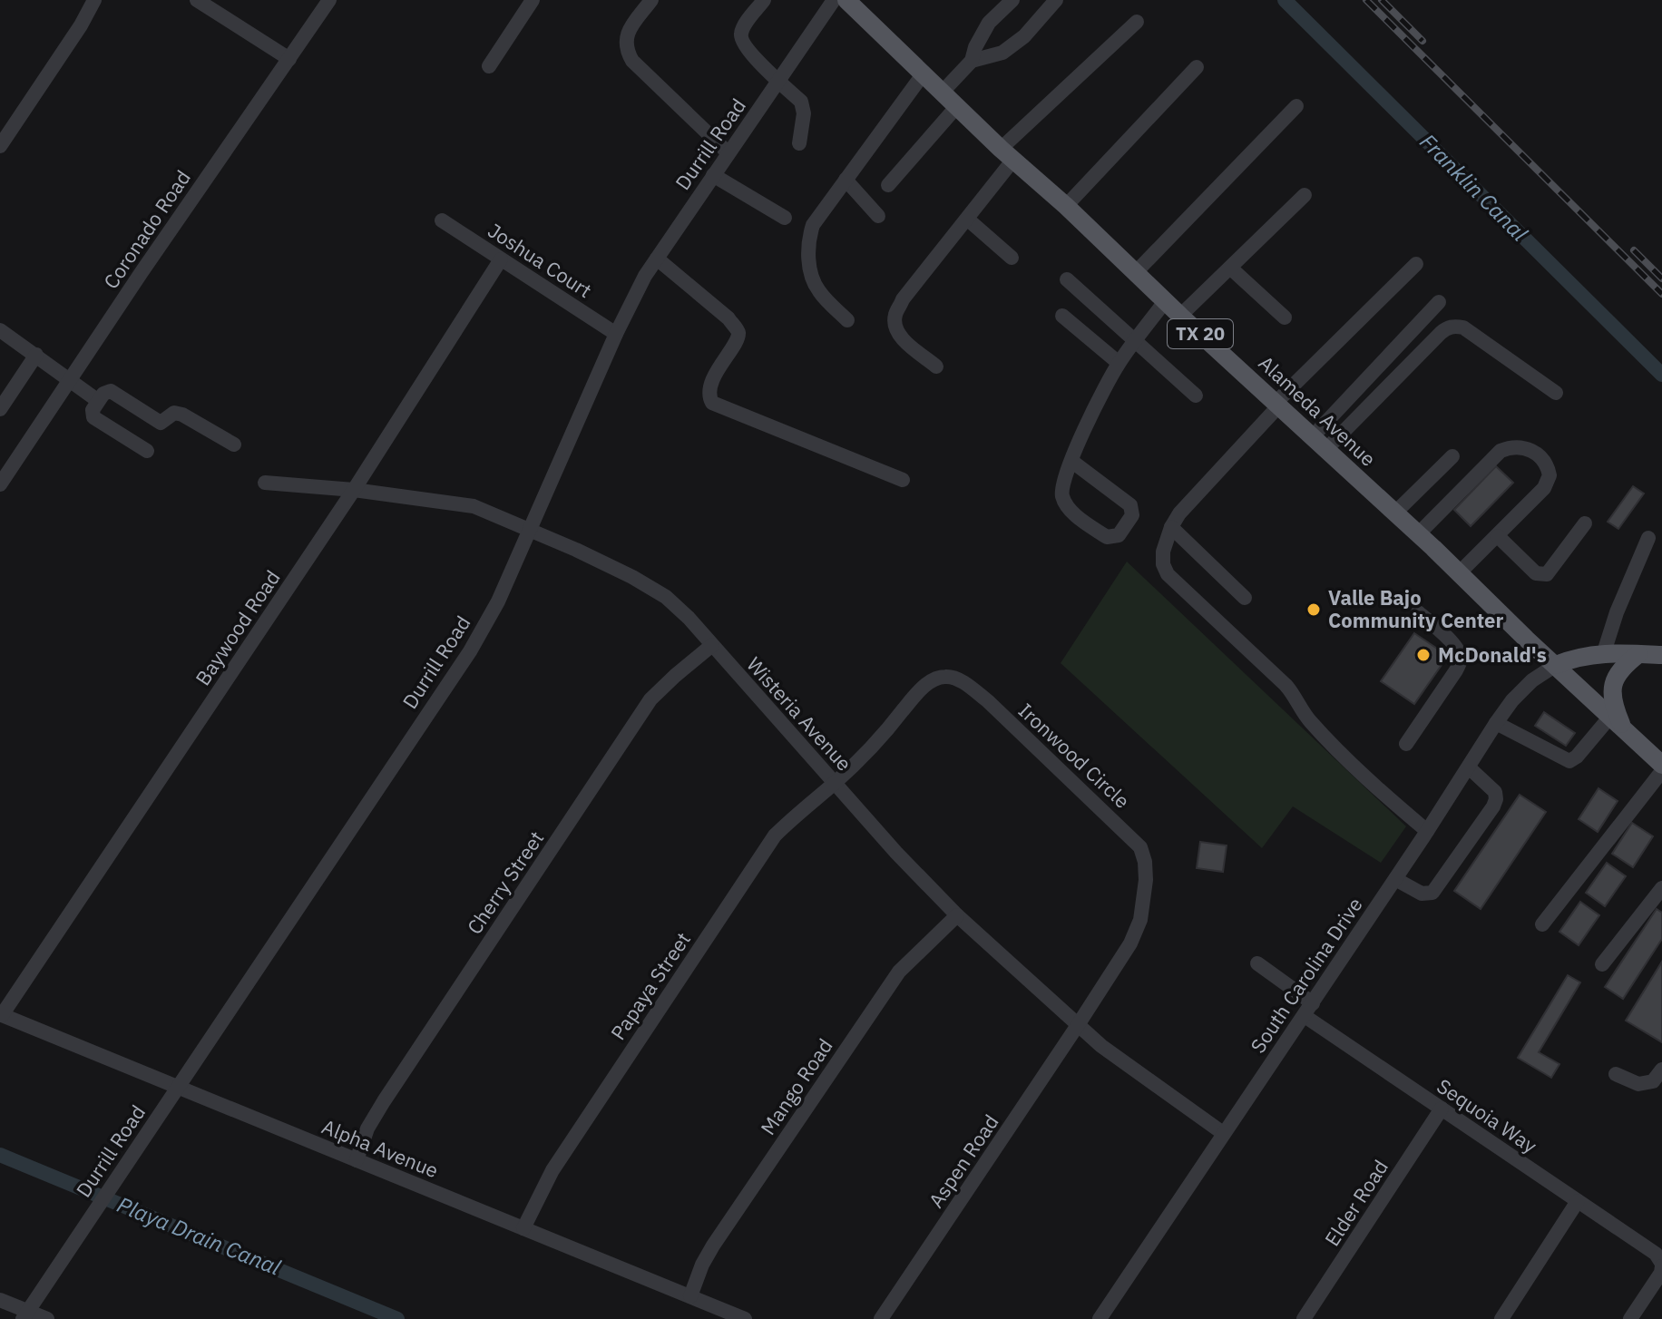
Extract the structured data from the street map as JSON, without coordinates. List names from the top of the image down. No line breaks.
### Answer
{"streets":{"main road":["TX 20","Alameda Avenue"],"street":["Durrill Road","Coronado Road","Joshua Court","Baywood Road","Wisteria Avenue","Ironwood Circle","Cherry Street","South Carolina Drive","Papaya Street","Mango Road","Sequoia Way","Alpha Avenue","Aspen Road","Elder Road"]},"crossings":[["Durrill Road","Joshua Court"],["Durrill Road","Wisteria Avenue"],["Durrill Road","Alpha Avenue"],["Joshua Court","Baywood Road"],["Alameda Avenue","South Carolina Drive"],["Baywood Road","Wisteria Avenue"],["Baywood Road","Alpha Avenue"],["Wisteria Avenue","Ironwood Circle"],["Wisteria Avenue","Cherry Street"],["Wisteria Avenue","South Carolina Drive"],["Wisteria Avenue","Papaya Street"],["Wisteria Avenue","Mango Road"],["Wisteria Avenue","Aspen Road"],["Ironwood Circle","Papaya Street"],["Ironwood Circle","Aspen Road"],["Cherry Street","Alpha Avenue"],["South Carolina Drive","Sequoia Way"],["Papaya Street","Alpha Avenue"],["Mango Road","Alpha Avenue"],["Sequoia Way","Elder Road"]],"water":["Franklin Canal","Playa Drain Canal"],"places":["Valle Bajo Community Center","McDonald's"]}
